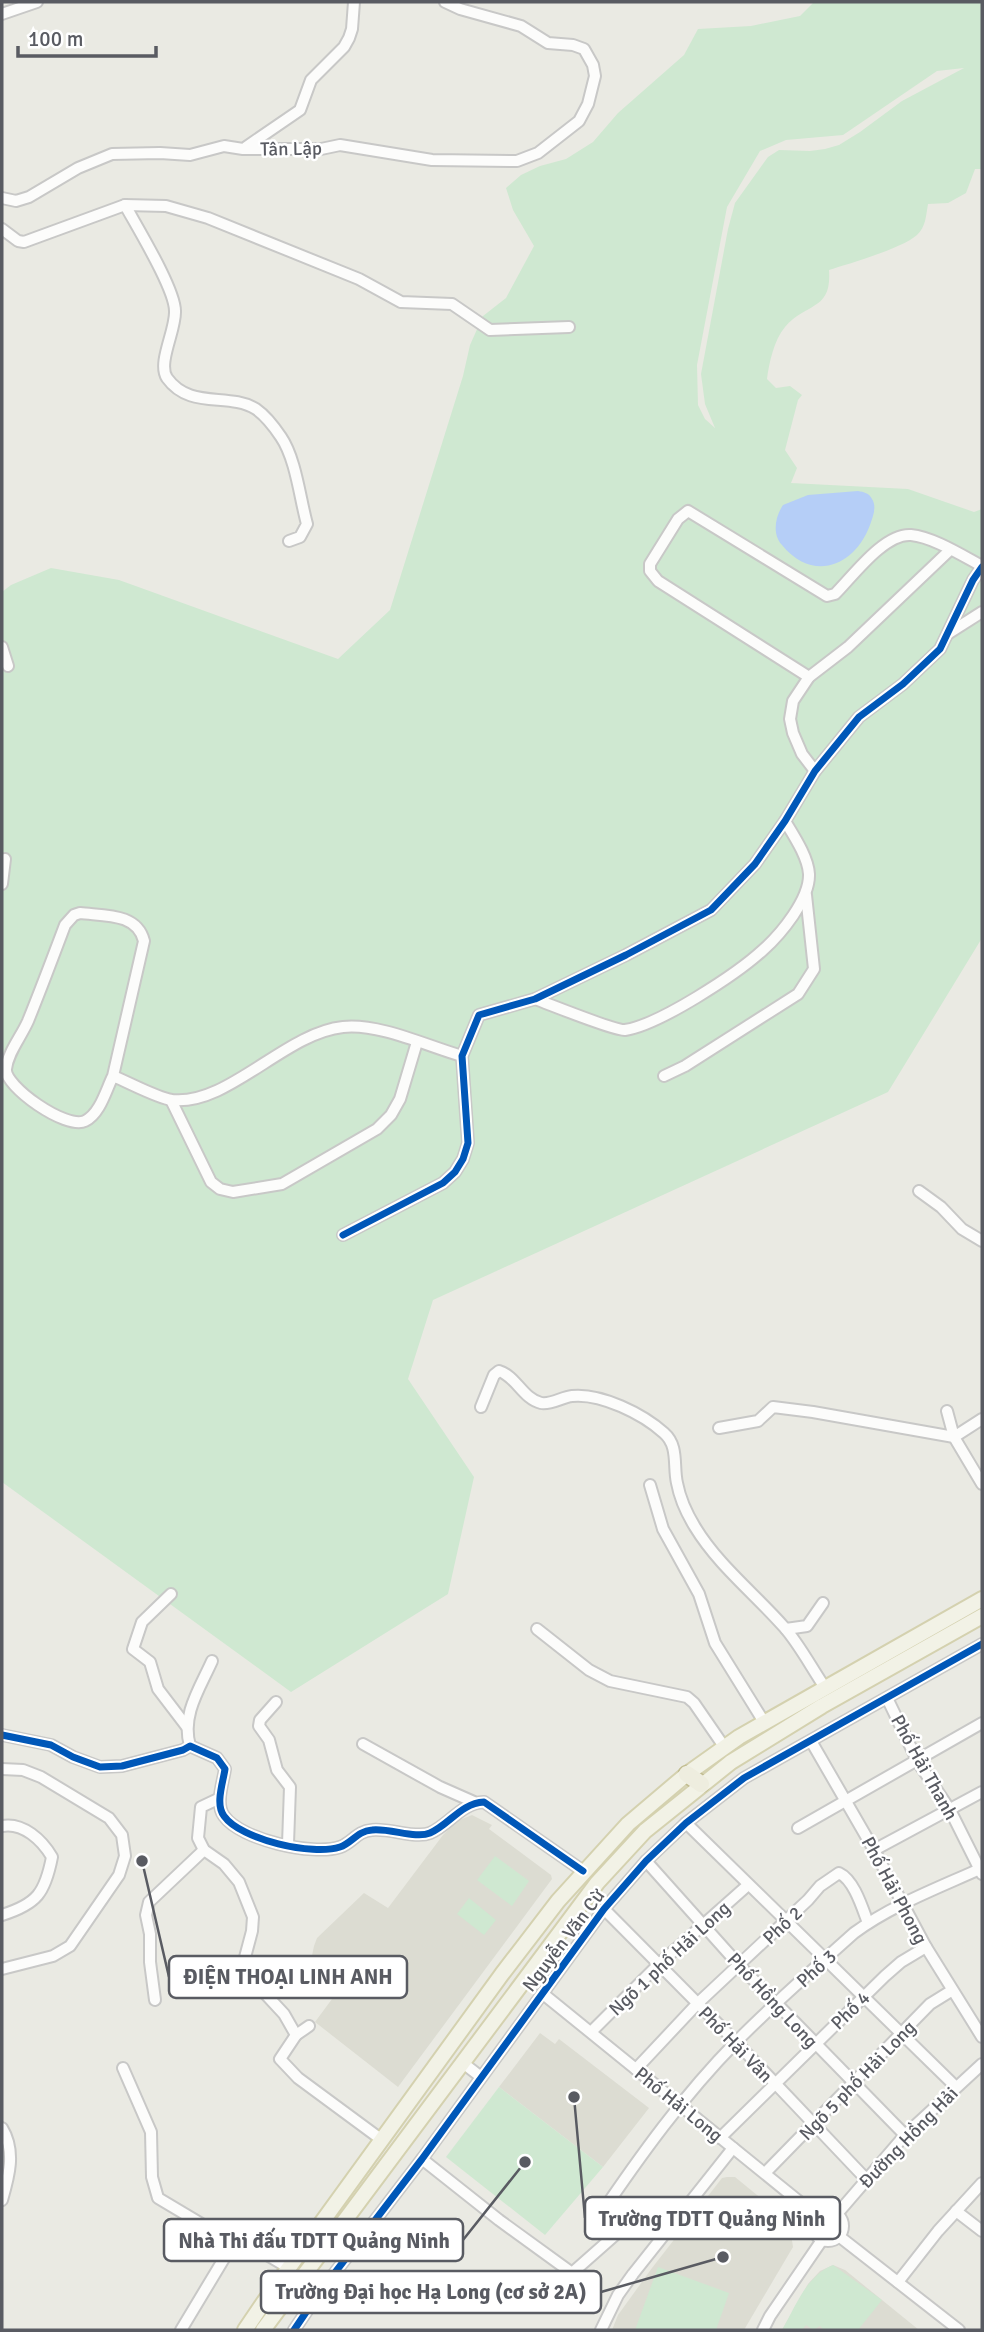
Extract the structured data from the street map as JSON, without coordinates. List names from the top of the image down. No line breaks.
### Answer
{"streets":{"main road":["Nguyễn Văn Cừ"],"street":["Tân Lập","Phố Hải Thanh","Phố Hải Phong","Phố 2","Ngõ 1 phố Hải Long","Phố 3","Phố Hồng Long","Phố 4","Phố Hải Vân","Ngõ 5 phố Hải Long","Phố Hải Long","Đường Hồng Hải"]},"crossings":[["Phố Hải Thanh","Nguyễn Văn Cừ"],["Phố Hải Thanh","Phố 3"],["Phố Hải Phong","Nguyễn Văn Cừ"],["Phố Hải Phong","Phố 3"],["Phố Hải Phong","Phố 4"],["Phố Hải Phong","Ngõ 5 phố Hải Long"],["Phố 2","Phố 3"],["Phố 2","Phố Hồng Long"],["Phố 2","Phố Hải Vân"],["Phố 2","Phố Hải Long"],["Nguyễn Văn Cừ","Phố 3"],["Nguyễn Văn Cừ","Phố Hồng Long"],["Nguyễn Văn Cừ","Phố Hải Vân"],["Nguyễn Văn Cừ","Phố Hải Long"],["Ngõ 1 phố Hải Long","Phố Hồng Long"],["Ngõ 1 phố Hải Long","Phố Hải Vân"],["Ngõ 1 phố Hải Long","Phố Hải Long"],["Phố 3","Phố Hồng Long"],["Phố 3","Phố Hải Vân"],["Phố 3","Phố Hải Long"],["Phố Hồng Long","Phố 4"],["Phố Hồng Long","Ngõ 5 phố Hải Long"],["Phố Hồng Long","Đường Hồng Hải"],["Phố 4","Phố Hải Vân"],["Phố 4","Phố Hải Long"],["Phố Hải Vân","Ngõ 5 phố Hải Long"],["Phố Hải Vân","Đường Hồng Hải"],["Ngõ 5 phố Hải Long","Phố Hải Long"],["Phố Hải Long","Đường Hồng Hải"]],"places":["ĐIỆN THOẠI LINH ANH","Trường TDTT Quảng Ninh","Nhà Thi đấu TDTT Quảng Ninh","Trường Đại học Hạ Long (cơ sở 2A)"],"scale_bar":"100 m"}
